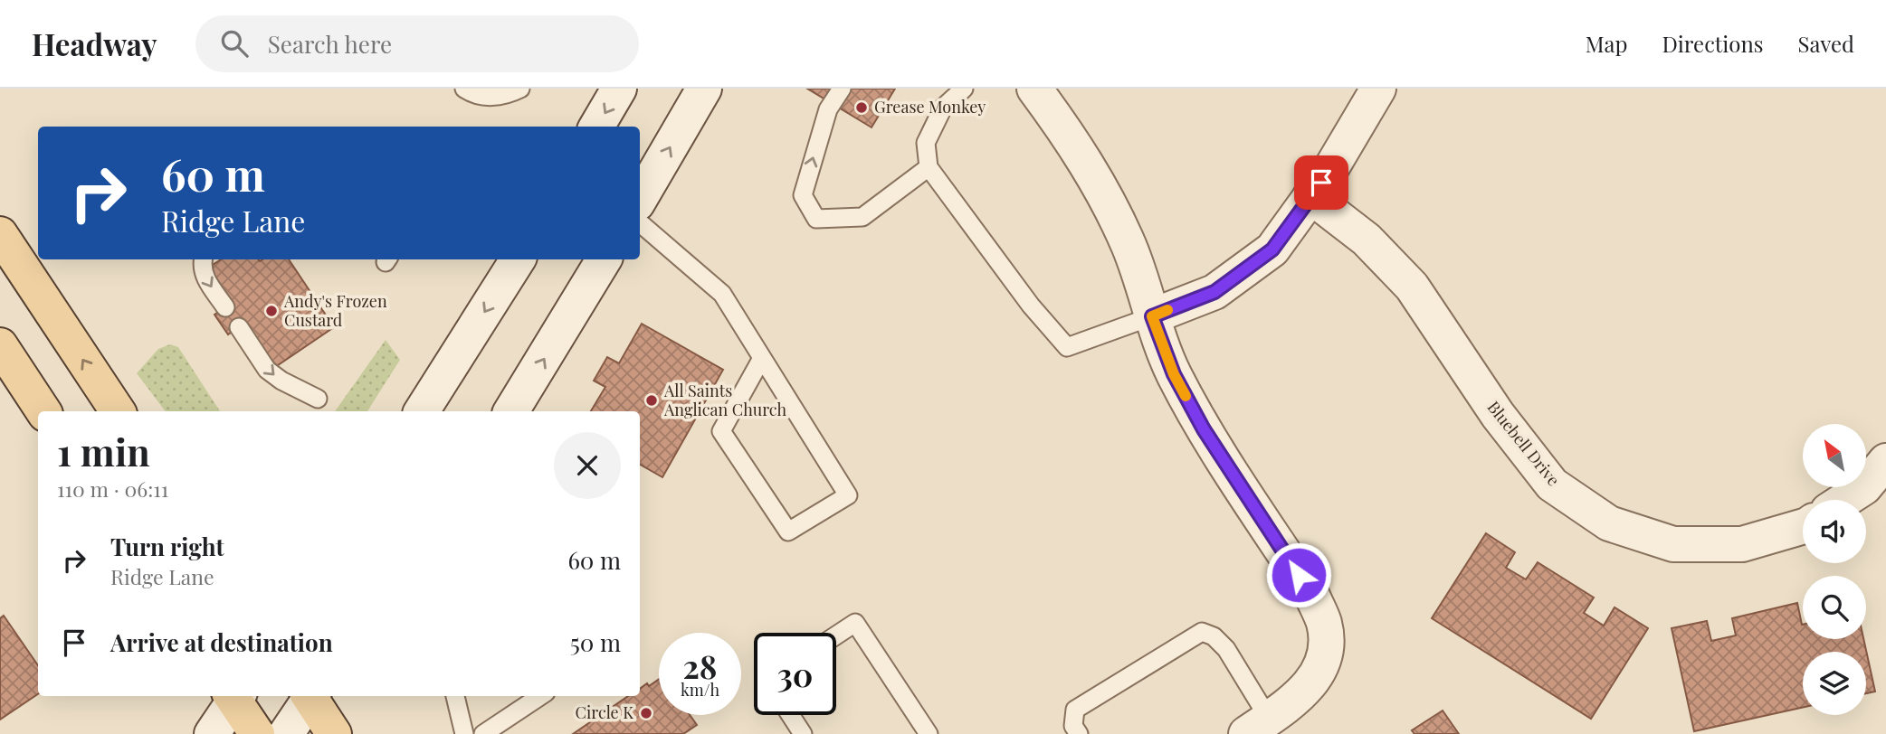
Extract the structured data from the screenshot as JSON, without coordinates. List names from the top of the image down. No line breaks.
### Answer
{"streets":{"street":["Bluebell Drive"]},"places":["Grease Monkey","Andy's Frozen Custard","All Saints Anglican Church","Circle K"],"north":"top left","page":{"header":"Headway","search":"Search here","nav":["Map","Directions","Saved"],"turn":["60 m","Ridge Lane"],"heading":["1 min","110 m · 06:11"],"list":[{"name":"Turn right","note":"Ridge Lane","value":"60 m"},{"name":"Arrive at destination","value":"50 m"}],"speed":"28 km/h","limit":"30"}}
